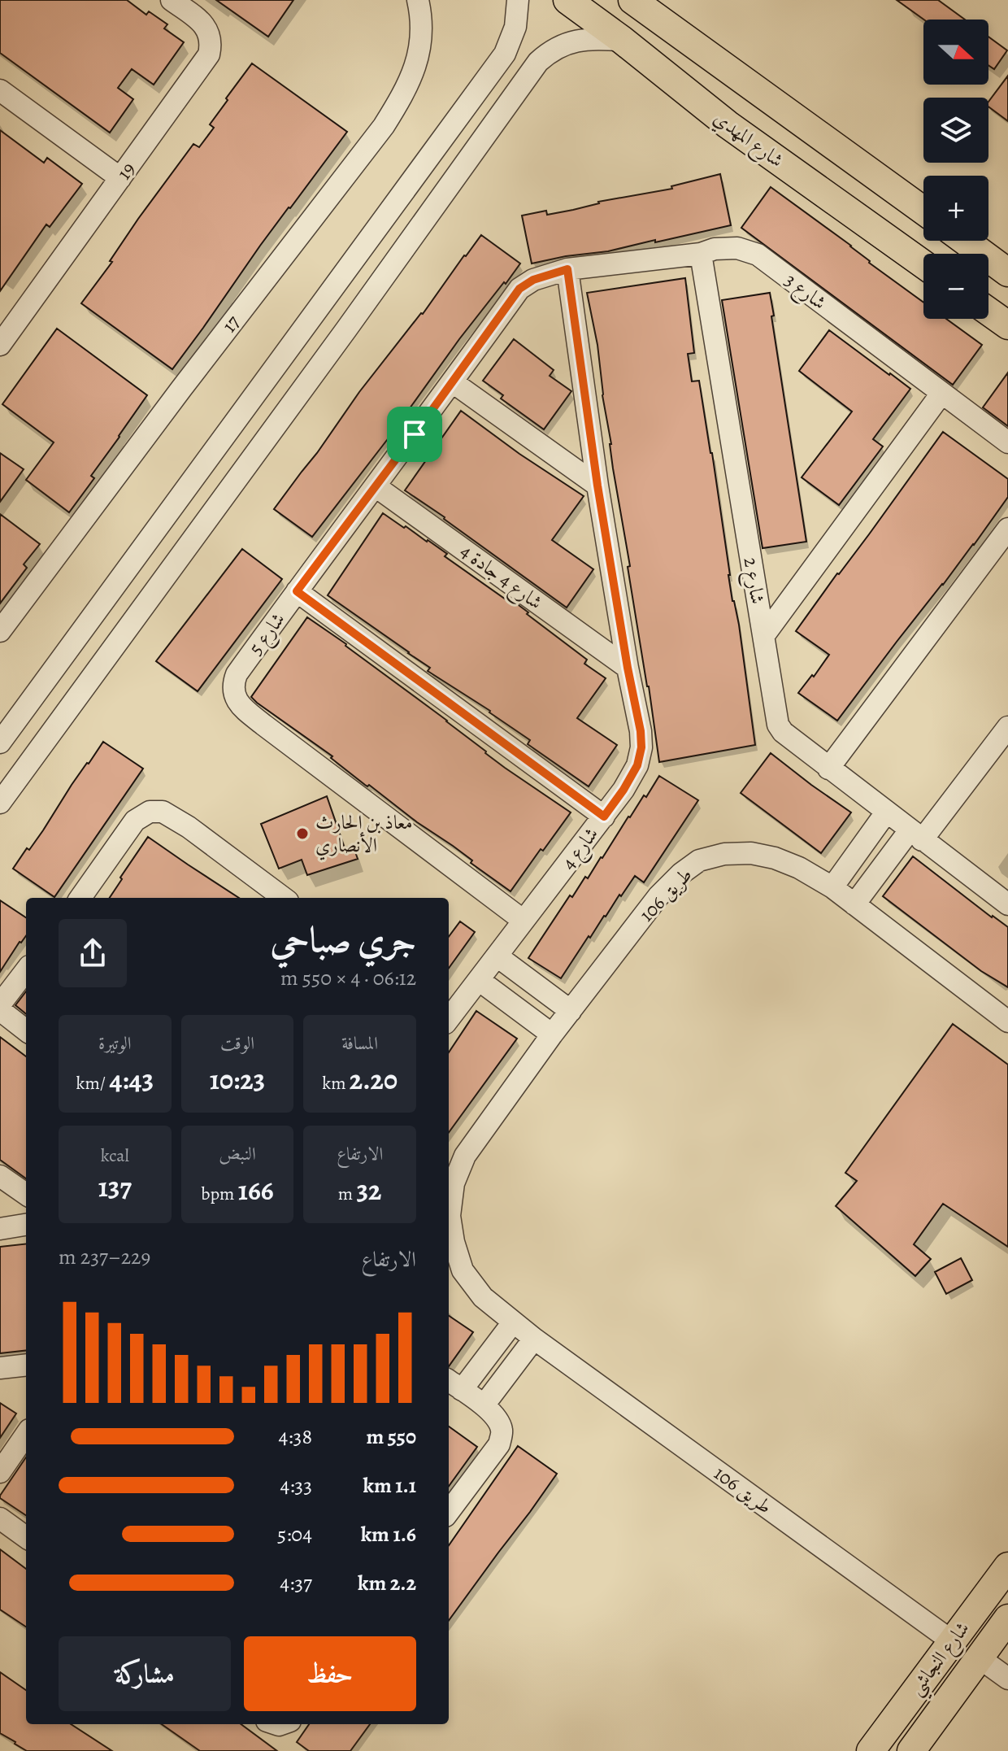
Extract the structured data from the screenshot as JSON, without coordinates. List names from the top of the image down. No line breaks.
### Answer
{"streets":{"main road":["شارع المهدي","شارع النجاشي"],"street":["19","شارع 3","17","شارع 4 جادة 4","شارع 2","شارع 5","شارع 4","طريق 106"]},"crossings":[["شارع 3","شارع 2"],["شارع 3","شارع 5"],["شارع 3","شارع 4"],["شارع 4 جادة 4","شارع 5"],["شارع 4 جادة 4","شارع 4"],["شارع 5","شارع 4"],["طريق 106","شارع النجاشي"]],"places":["معاذ بن الحارث الأنصاري"],"north":"right","page":{"map_buttons":["+","−"],"heading":["جري صباحي","06:12 · 4 × 550 m"],"stats":[["المسافة","2.20 km"],["الوقت","10:23"],["الوتيرة","4:43 /km"],["الارتفاع","32 m"],["النبض","166 bpm"],["kcal","137"]],"chart":["الارتفاع","229–237 m"],"list":[{"name":"550 m","note":"4:38"},{"name":"1.1 km","note":"4:33"},{"name":"1.6 km","note":"5:04"},{"name":"2.2 km","note":"4:37"}],"buttons":["حفظ","مشاركة"]}}
